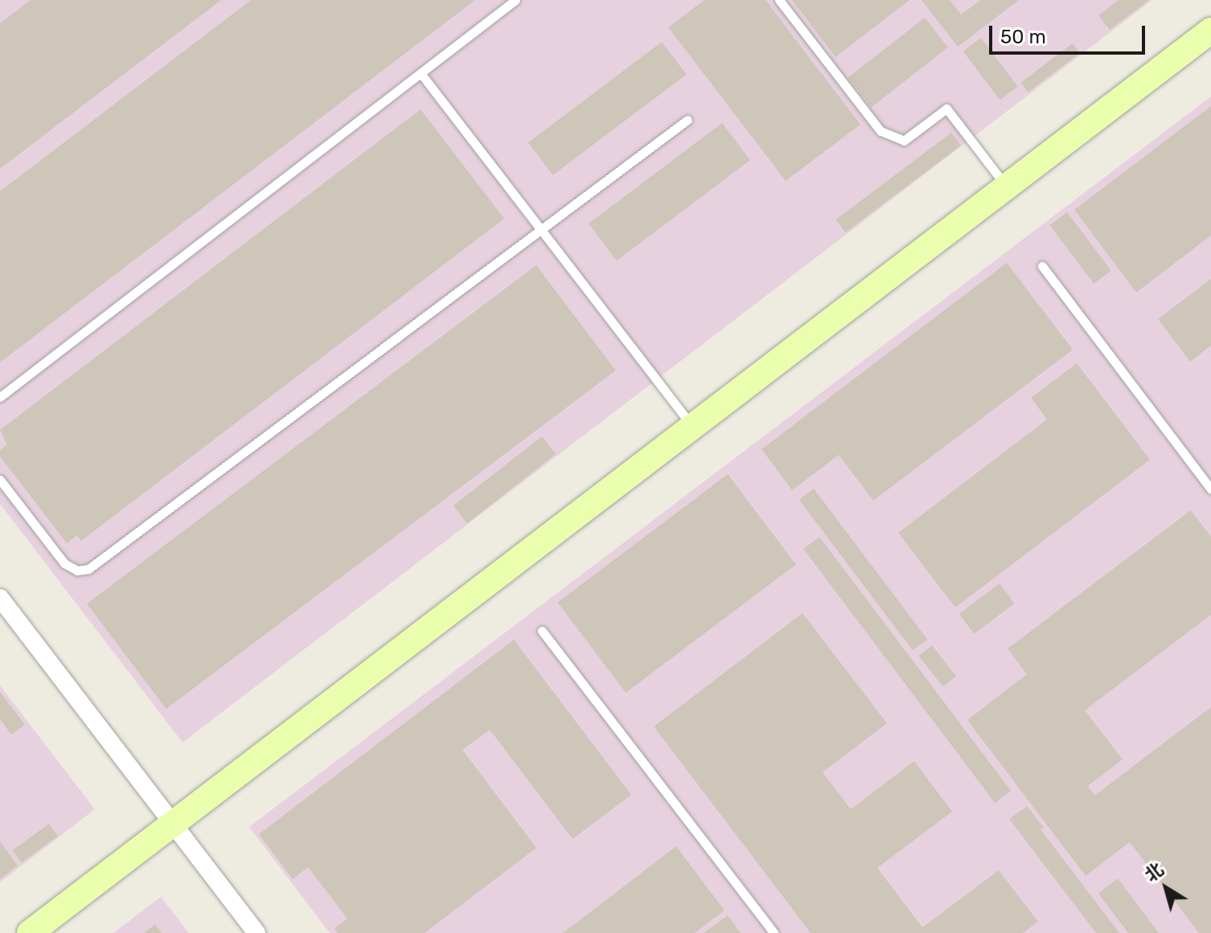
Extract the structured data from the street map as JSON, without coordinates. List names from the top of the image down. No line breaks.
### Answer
{"scale_bar":"50 m","north":"top left"}
